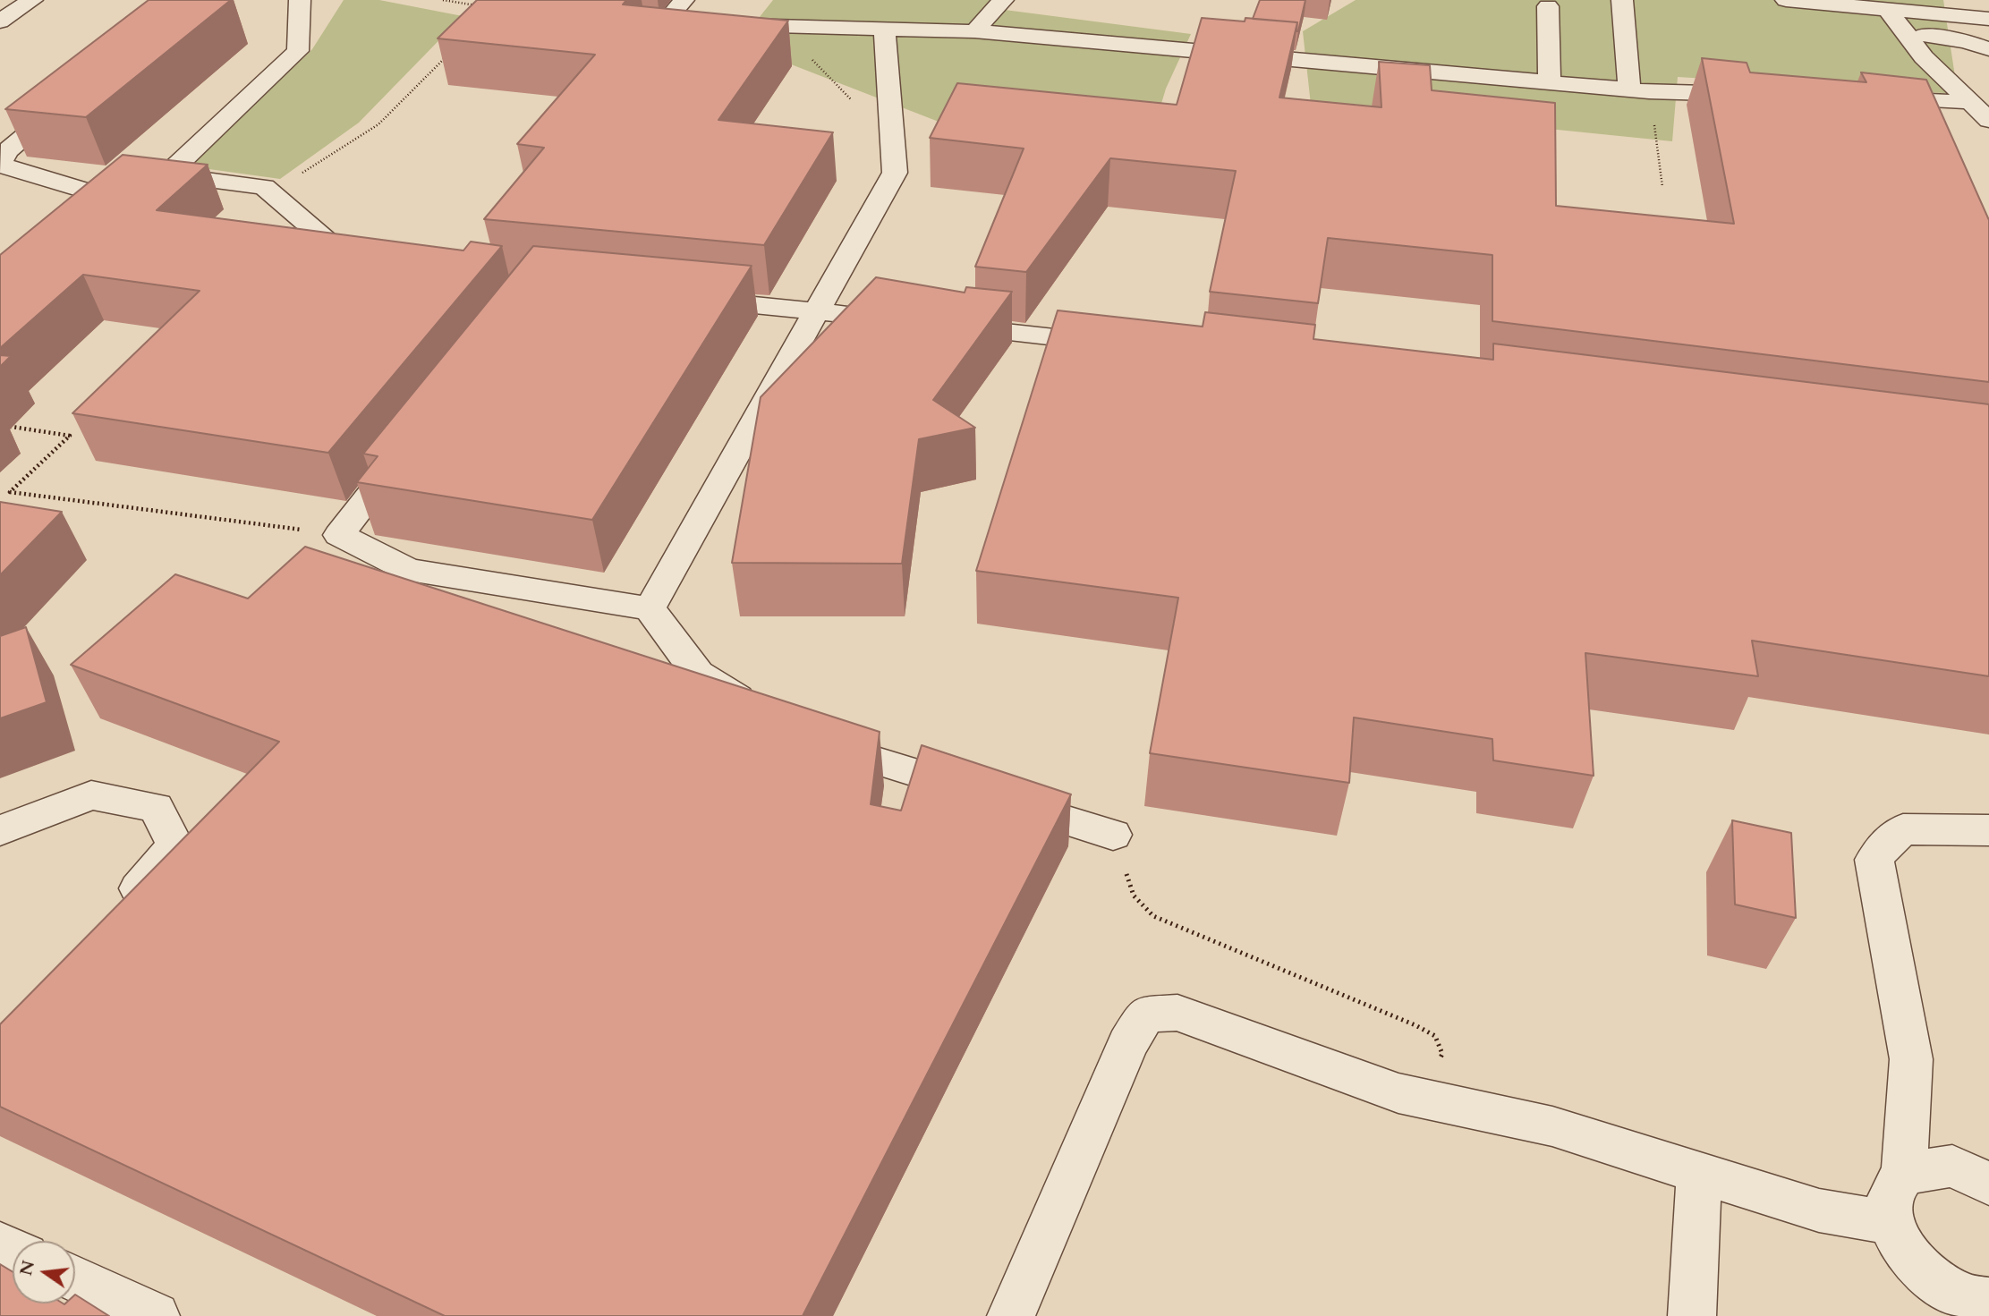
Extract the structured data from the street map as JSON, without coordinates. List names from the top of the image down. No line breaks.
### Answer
{"north":"left"}
